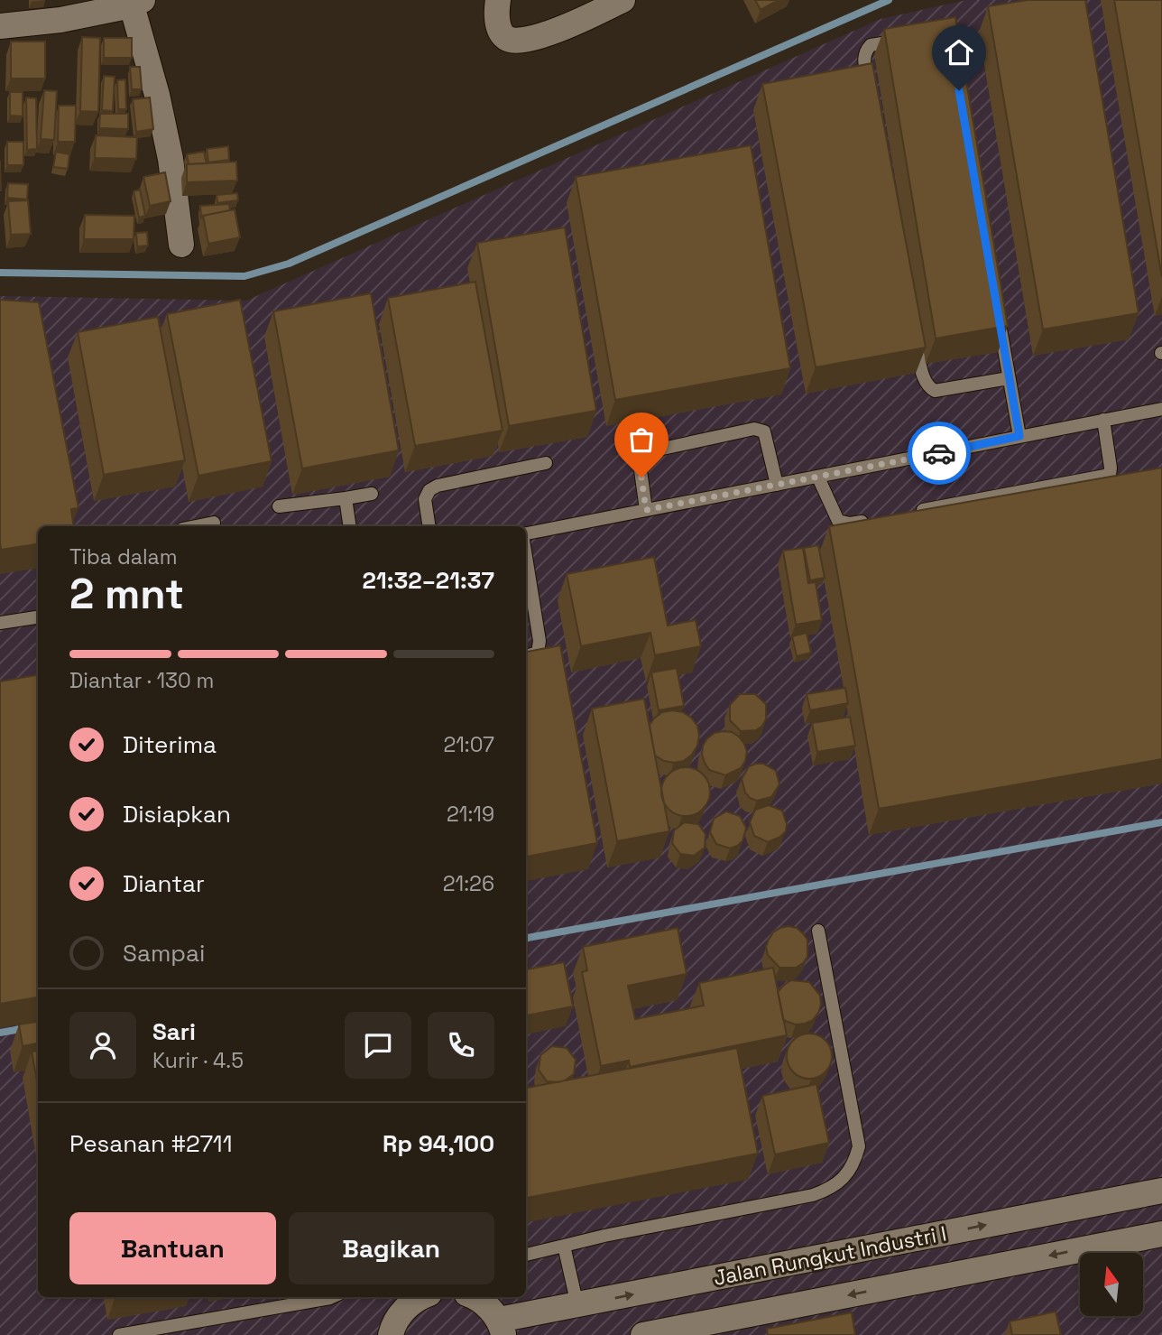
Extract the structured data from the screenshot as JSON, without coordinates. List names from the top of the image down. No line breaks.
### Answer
{"streets":{"street":["Jalan Rungkut Industri I"]},"north":"top","page":{"heading":["2 mnt","Tiba dalam","21:32–21:37"],"panel":["Sari","Kurir · 4.5","Pesanan #2711","Rp 94,100"],"bar":"Diantar · 130 m","list":[["Diterima","21:07"],["Disiapkan","21:19"],["Diantar","21:26"],"Sampai"],"buttons":["Bantuan","Bagikan"]}}
